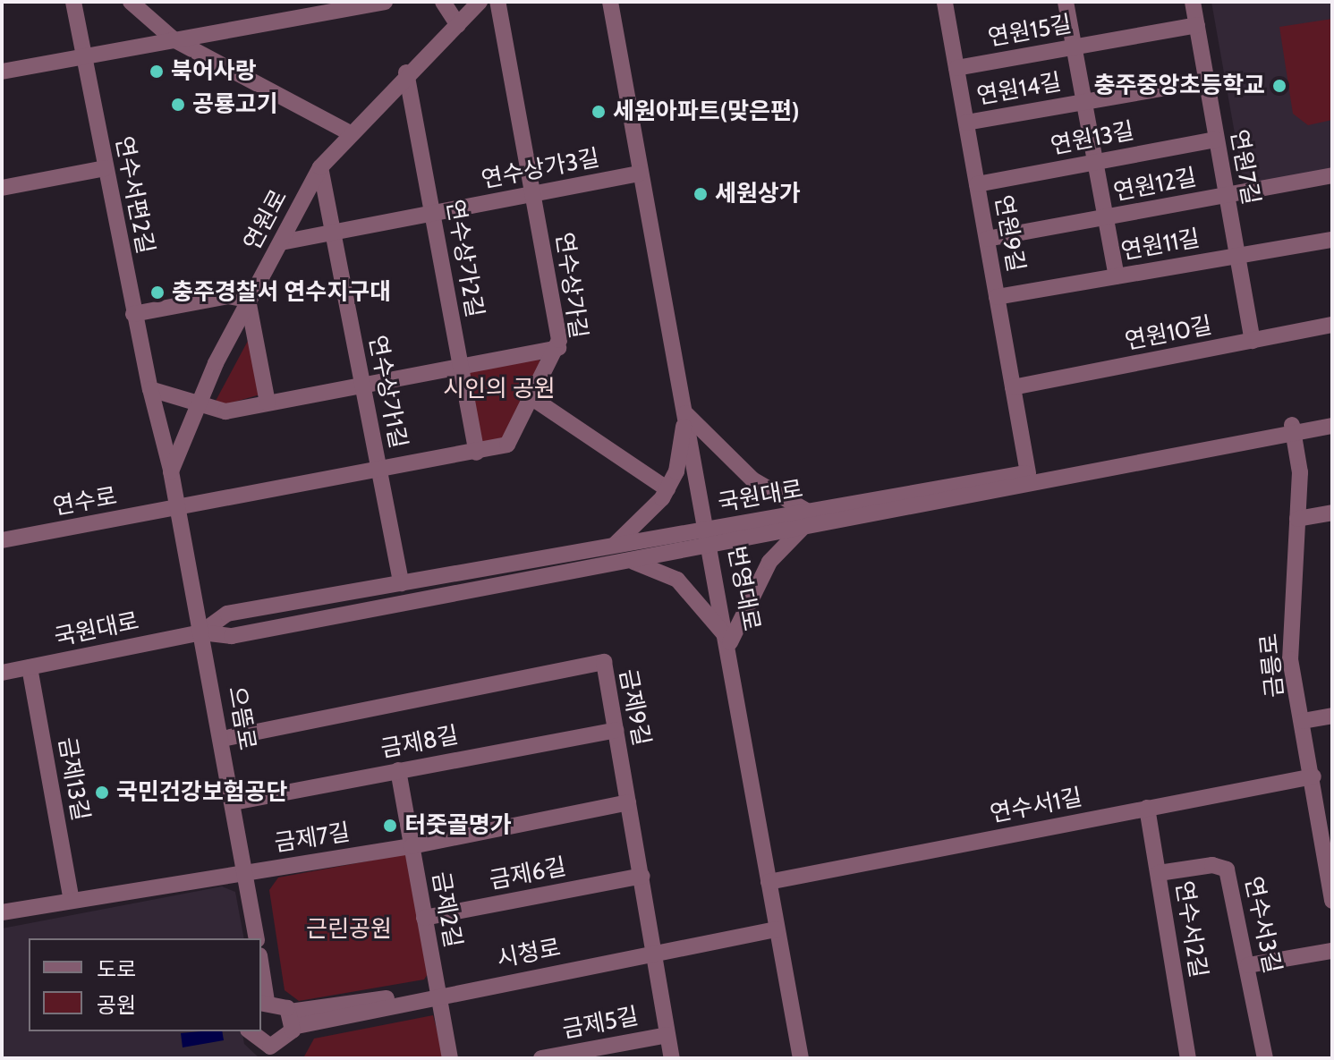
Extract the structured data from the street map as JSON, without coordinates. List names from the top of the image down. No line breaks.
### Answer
{"streets":{"street":["연원15길","연원14길","연원13길","연원7길","연수상가3길","연원12길","연수서편2길","연원로","연원9길","연원11길","연수상가2길","연수상가길","연원10길","연수상가1길","국원대로","연수로","번영대로","금릉로","금제9길","으뜸로","금제8길","금제13길","연수서1길","금제7길","금제6길","금제2길","연수서3길","연수서2길","시청로","금제5길"]},"crossings":[["연원15길","연원7길"],["연원15길","연원9길"],["연원14길","연원7길"],["연원14길","연원9길"],["연원13길","연원7길"],["연원13길","연원9길"],["연원7길","연원12길"],["연원7길","연원11길"],["연원7길","연원10길"],["연수상가3길","연원로"],["연수상가3길","연수상가2길"],["연수상가3길","연수상가길"],["연수상가3길","연수상가1길"],["연수상가3길","번영대로"],["연원12길","연원9길"],["연수서편2길","연원로"],["연원로","연수상가2길"],["연원로","연수상가1길"],["연원9길","연원11길"],["연원9길","연원10길"],["연원9길","국원대로"],["연수상가2길","연수상가길"],["연수상가길","연수상가1길"],["연수상가길","연수로"],["연수상가1길","국원대로"],["국원대로","번영대로"],["국원대로","금릉로"],["국원대로","으뜸로"],["국원대로","금제13길"],["번영대로","연수서1길"],["번영대로","시청로"],["금릉로","연수서1길"],["금제9길","으뜸로"],["금제9길","금제8길"],["금제9길","금제7길"],["금제9길","금제6길"],["금제9길","시청로"],["금제9길","금제5길"],["으뜸로","금제8길"],["으뜸로","금제7길"],["금제8길","금제2길"],["금제13길","금제7길"],["연수서1길","연수서2길"],["금제7길","금제2길"],["금제6길","금제2길"],["금제2길","시청로"],["연수서3길","연수서2길"]],"parks":["시인의 공원","근린공원"],"places":["북어사랑","충주중앙초등학교","공룡고기","세원아파트(맞은편)","세원상가","충주경찰서 연수지구대","국민건강보험공단","터줏골명가"],"legend":["도로","공원"]}
